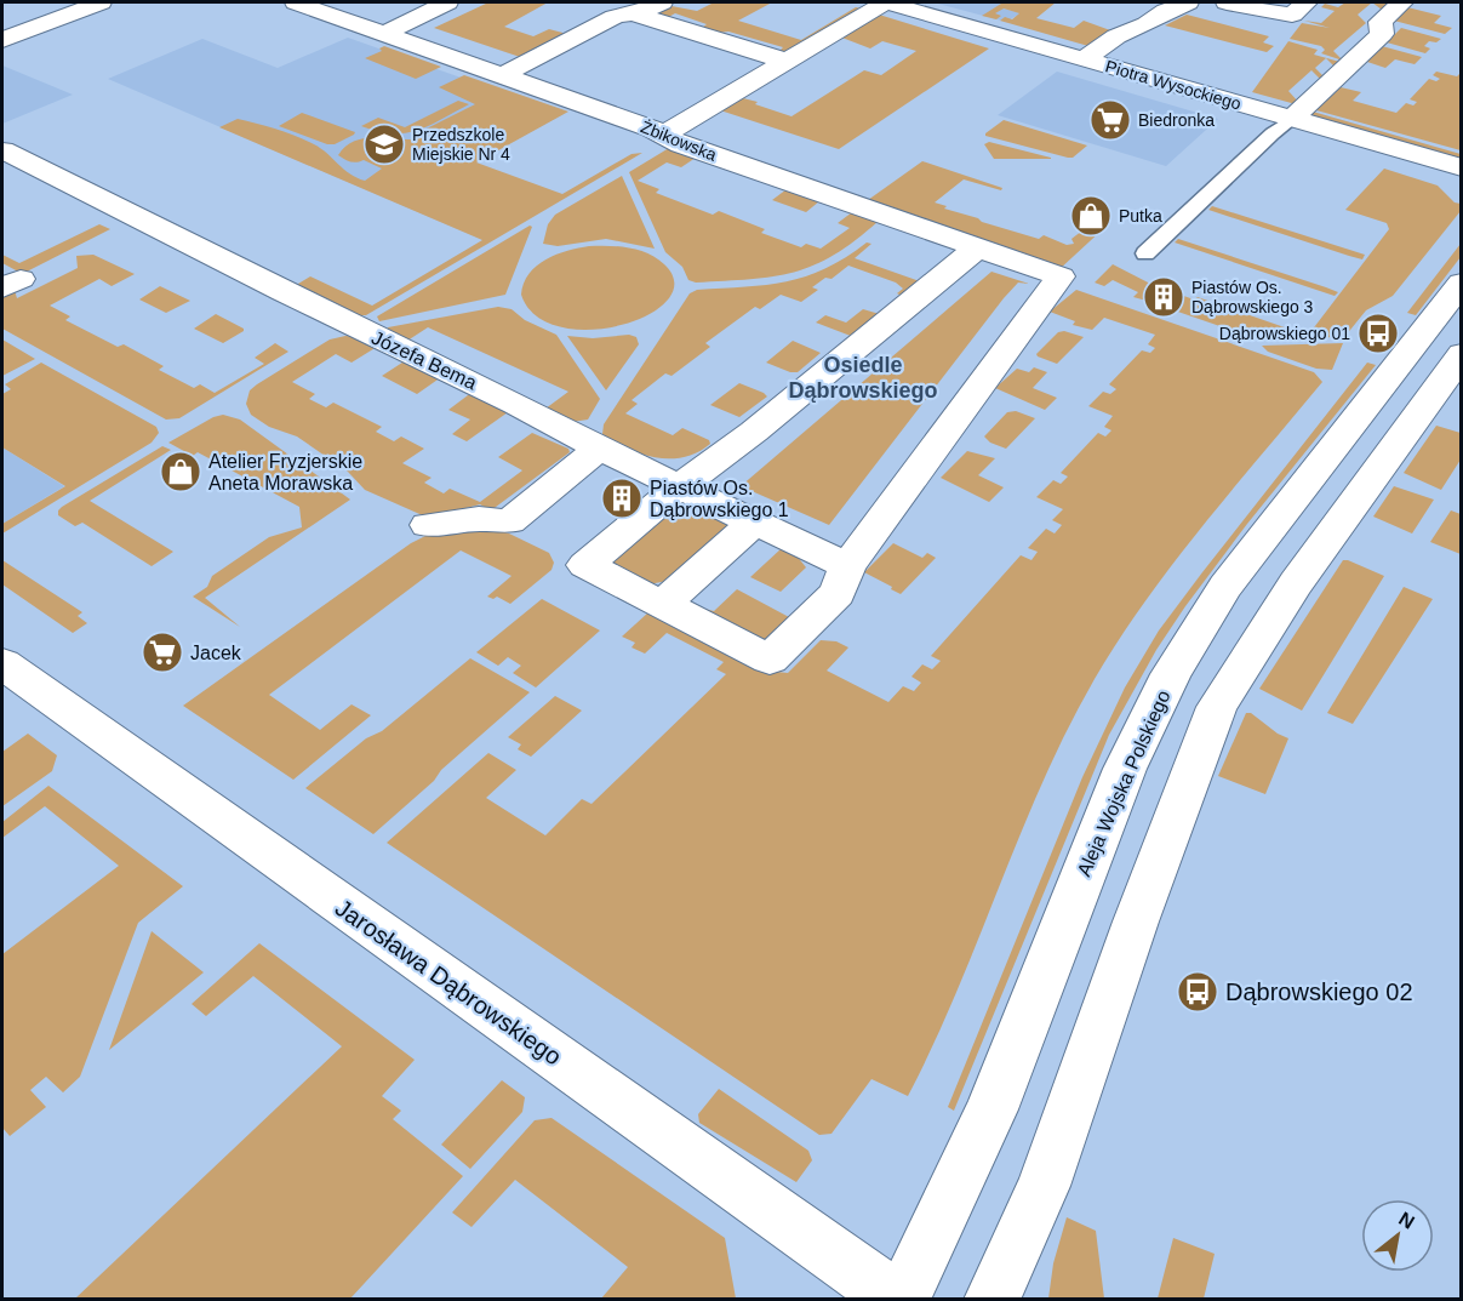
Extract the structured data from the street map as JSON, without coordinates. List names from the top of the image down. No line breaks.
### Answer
{"streets":{"street":["Piotra Wysockiego","Żbikowska","Józefa Bema","Aleja Wojska Polskiego","Jarosława Dąbrowskiego"]},"crossings":[["Żbikowska","Józefa Bema"],["Aleja Wojska Polskiego","Jarosława Dąbrowskiego"]],"districts":["Osiedle Dąbrowskiego"],"places":{"supermarket":["Biedronka","Jacek"],"school or university":["Przedszkole Miejskie Nr 4"],"shop":["Putka","Atelier Fryzjerskie Aneta Morawska"],"building":["Piastów Os. Dąbrowskiego 3","Piastów Os. Dąbrowskiego 1"],"bus stop":["Dąbrowskiego 01","Dąbrowskiego 02"]},"north":"top right"}
